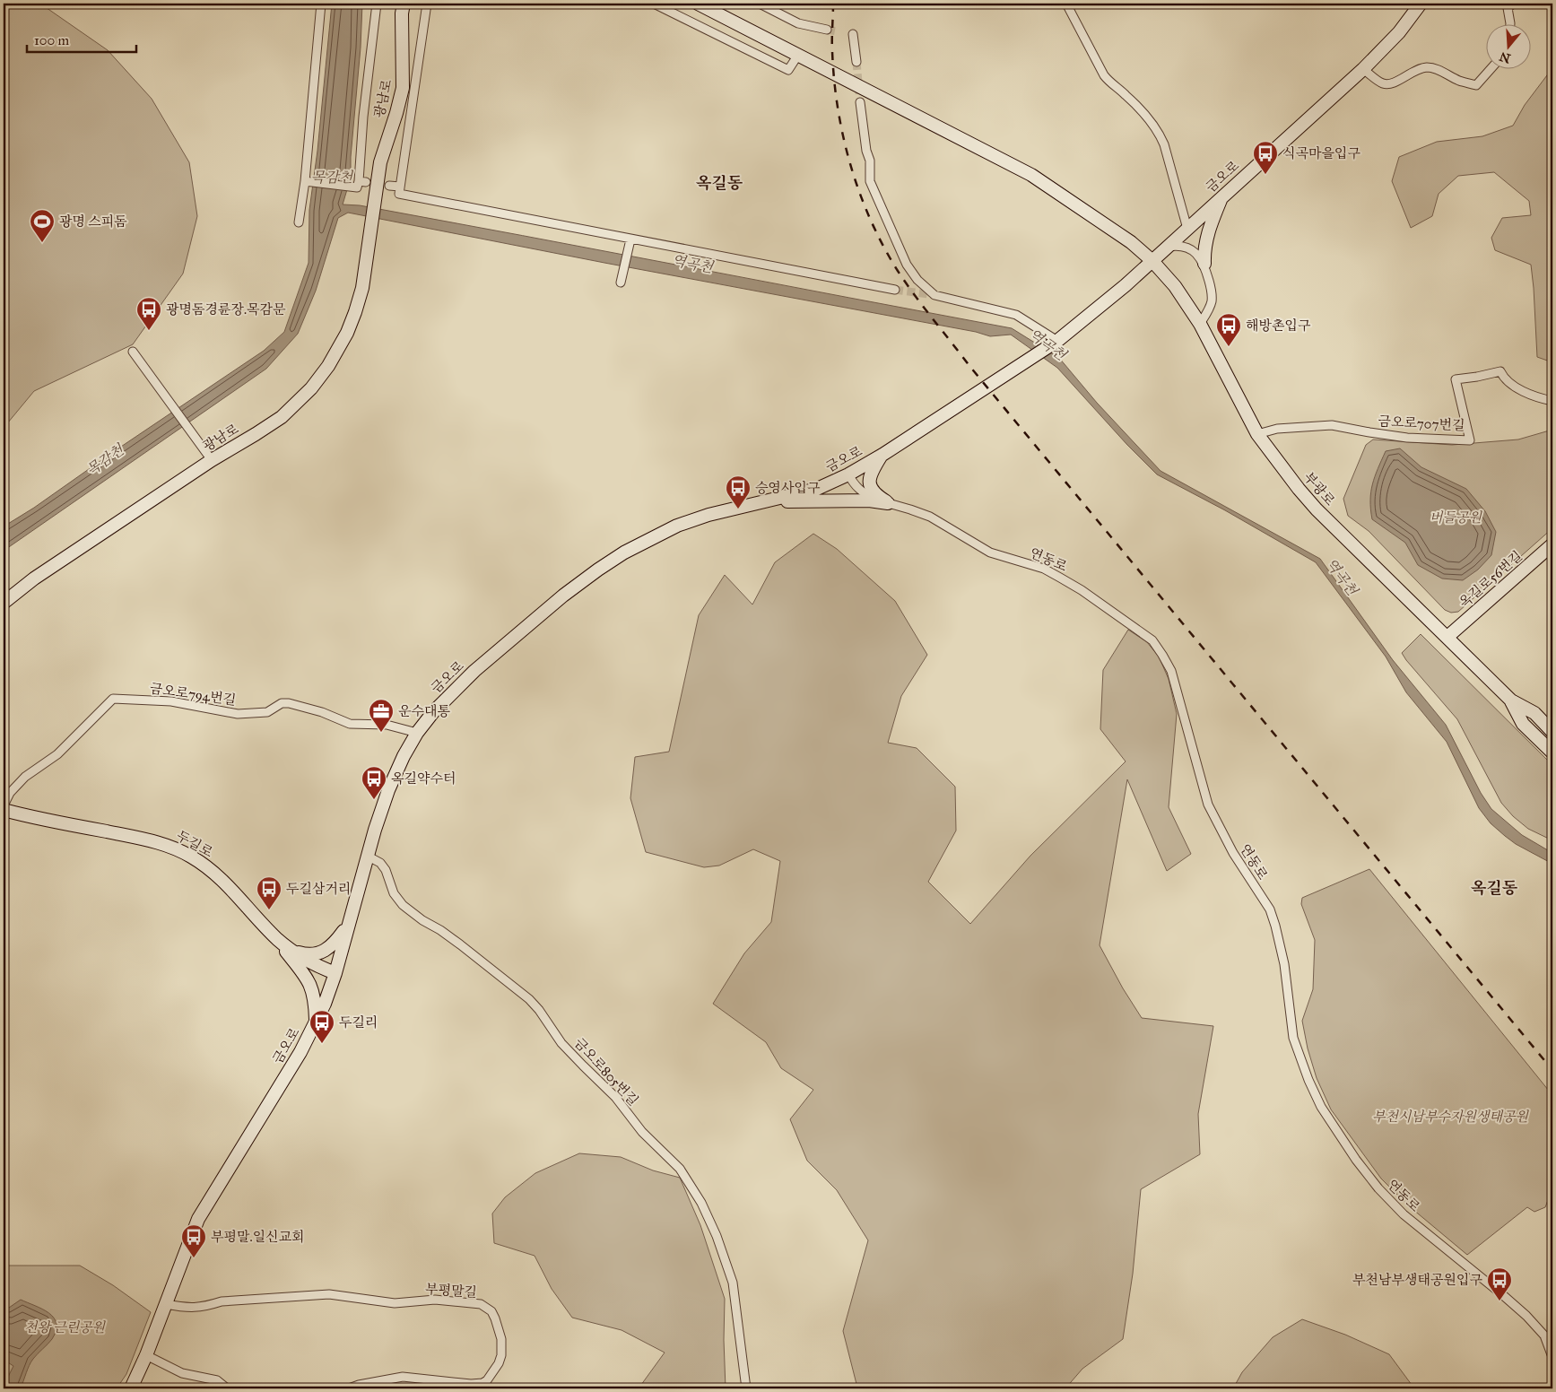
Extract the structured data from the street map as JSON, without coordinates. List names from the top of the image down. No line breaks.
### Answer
{"streets":{"main road":["광남로","금오로","부광로","옥길로56번길","두길로"],"street":["금오로707번길","연동로","금오로794번길","금오로805번길","부평말길"]},"crossings":[["금오로","부광로"],["금오로","연동로"],["금오로","금오로794번길"],["금오로","두길로"],["금오로","금오로805번길"],["금오로","부평말길"],["금오로707번길","부광로"],["부광로","옥길로56번길"]],"districts":["옥길동","옥길동"],"water":["목감천","역곡천"],"parks":["버들공원","부천시남부수자원생태공원","천왕 근린공원"],"places":{"bus stop":["식곡마을입구","광명돔경륜장.목감문","해방촌입구","승영사입구","옥길약수터","두길삼거리","두길리","부평말.일신교회","부천남부생태공원입구"],"sports":["광명 스피돔"],"office":["운수대통"]},"scale_bar":"100 m","north":"bottom"}
